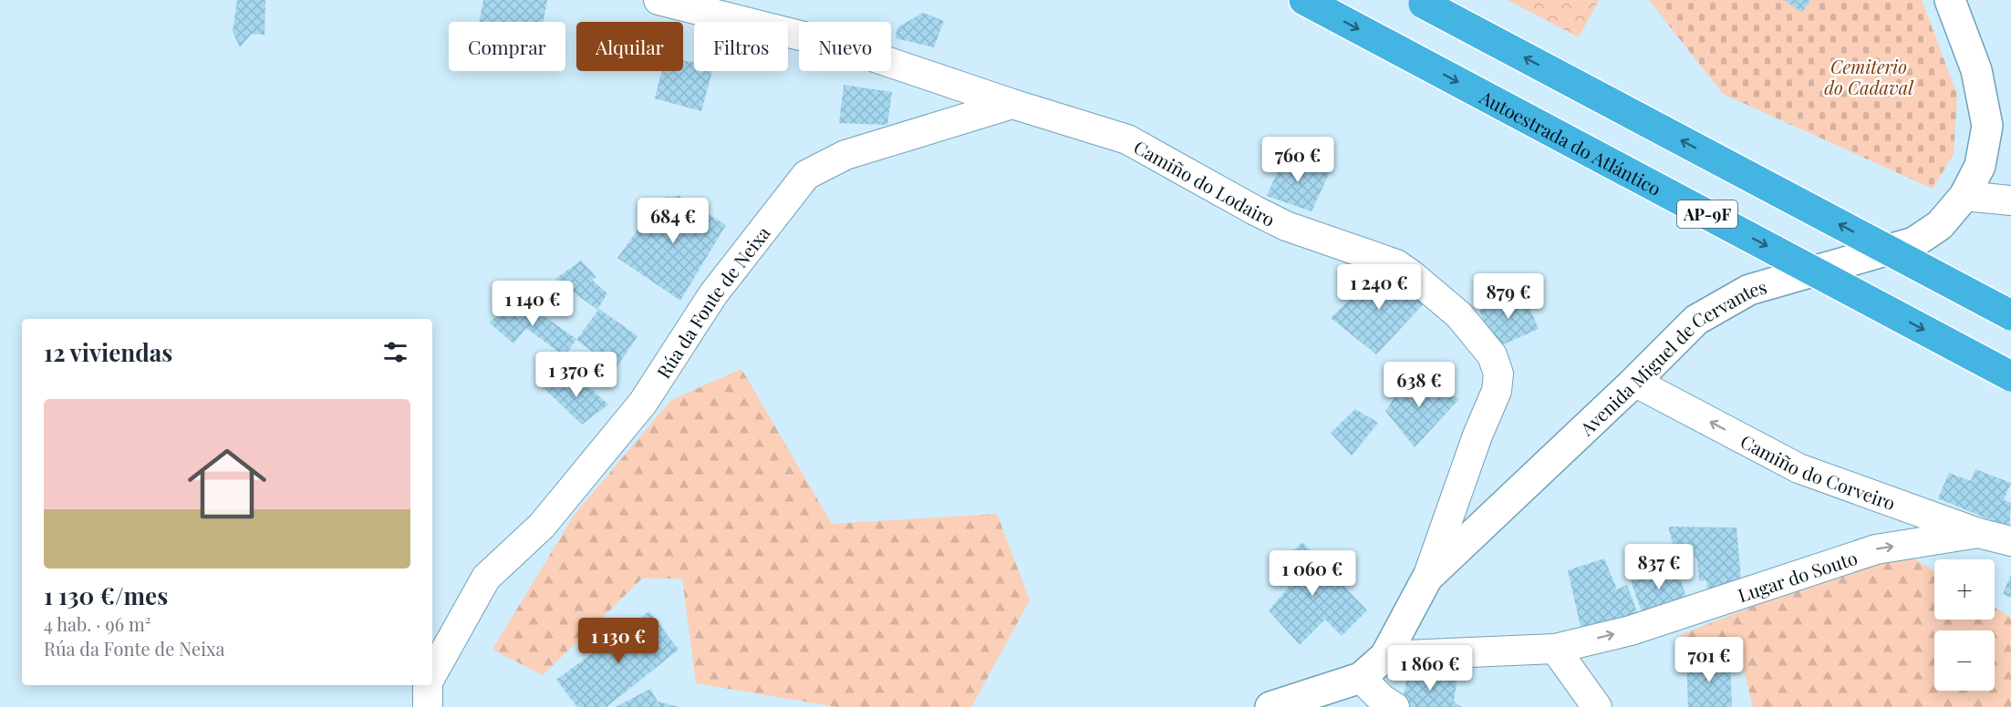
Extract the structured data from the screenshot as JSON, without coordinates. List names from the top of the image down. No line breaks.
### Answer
{"streets":{"highway":["Autoestrada do Atlántico","AP-9F"],"street":["Camiño do Lodairo","Rúa da Fonte de Neixa","Avenida Miguel de Cervantes","Camiño do Corveiro","Lugar do Souto"]},"crossings":[["Camiño do Lodairo","Rúa da Fonte de Neixa"],["Camiño do Lodairo","Avenida Miguel de Cervantes"],["Avenida Miguel de Cervantes","Camiño do Corveiro"],["Avenida Miguel de Cervantes","Lugar do Souto"],["Camiño do Corveiro","Lugar do Souto"]],"one_way":["Camiño do Corveiro","Lugar do Souto"],"parks":["Cemiterio do Cadaval"],"page":{"chip":["Comprar","Alquilar","Filtros","Nuevo"],"price":["760 €","684 €","1 240 €","879 €","1 140 €","1 370 €","638 €","837 €","1 060 €","1 130 €","701 €","1 860 €"],"heading":"12 viviendas","list":[{"name":"1 130 €/mes","note":"4 hab. · 96 m² · Rúa da Fonte de Neixa"}],"map_buttons":["+","−"]}}
